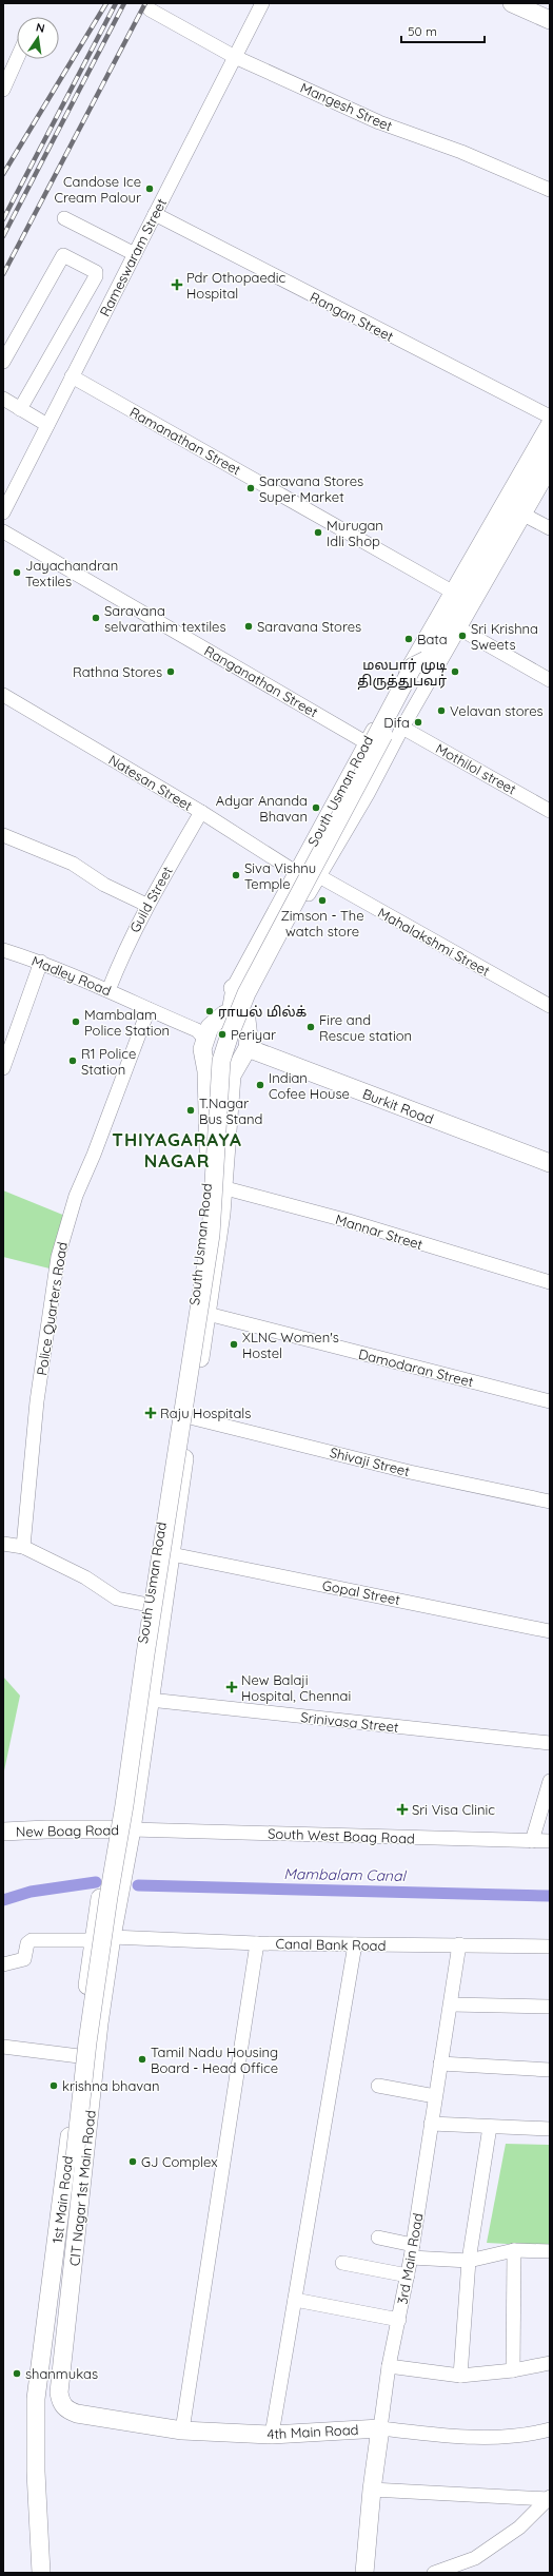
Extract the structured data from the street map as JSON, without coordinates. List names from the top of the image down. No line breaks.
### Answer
{"streets":{"main road":["South Usman Road","Burkit Road","New Boag Road","1st Main Road","3rd Main Road","4th Main Road"],"street":["Mangesh Street","Rameswaram Street","Rangan Street","Ramanathan Street","Ranganathan Street","Mothilol street","Natesan Street","Guild Street","Mahalakshmi Street","Madley Road","Mannar Street","Police Quarters Road","Damodaran Street","Shivaji Street","Gopal Street","Srinivasa Street","South West Boag Road","Canal Bank Road"]},"crossings":[["Mangesh Street","Rameswaram Street"],["Rameswaram Street","Rangan Street"],["Rameswaram Street","Ramanathan Street"],["Ramanathan Street","South Usman Road"],["Ranganathan Street","South Usman Road"],["Mothilol street","South Usman Road"],["Natesan Street","South Usman Road"],["Natesan Street","Guild Street"],["South Usman Road","Mahalakshmi Street"],["South Usman Road","Madley Road"],["South Usman Road","Burkit Road"],["South Usman Road","Mannar Street"],["South Usman Road","Damodaran Street"],["South Usman Road","Shivaji Street"],["South Usman Road","Gopal Street"],["South Usman Road","Srinivasa Street"],["South Usman Road","New Boag Road"],["South Usman Road","South West Boag Road"],["South Usman Road","1st Main Road"],["South Usman Road","4th Main Road"],["Guild Street","Madley Road"],["Madley Road","Burkit Road"],["Madley Road","Police Quarters Road"],["New Boag Road","South West Boag Road"],["New Boag Road","1st Main Road"],["Canal Bank Road","3rd Main Road"],["1st Main Road","4th Main Road"],["3rd Main Road","4th Main Road"]],"districts":["THIYAGARAYA NAGAR"],"water":["Mambalam Canal"],"places":{"other":["Candose Ice Cream Palour","Saravana Stores Super Market","Murugan Idli Shop","Jayachandran Textiles","Saravana selvarathim textiles","Saravana Stores","Sri Krishna Sweets","Bata","Rathna Stores","மலபார் முடி திருத்துபவர்","Velavan stores","Difa","Adyar Ananda Bhavan","Siva Vishnu Temple","Zimson - The watch store","ராயல் மில்க்","Mambalam Police Station","Fire and Rescue station","Periyar","R1 Police Station","Indian Cofee House","T.Nagar Bus Stand","XLNC Women's Hostel","Tamil Nadu Housing Board - Head Office","krishna bhavan","GJ Complex","shanmukas"],"health":["Pdr Othopaedic Hospital","Raju Hospitals","New Balaji Hospital, Chennai","Sri Visa Clinic"]},"scale_bar":"50 m","north":"top"}
